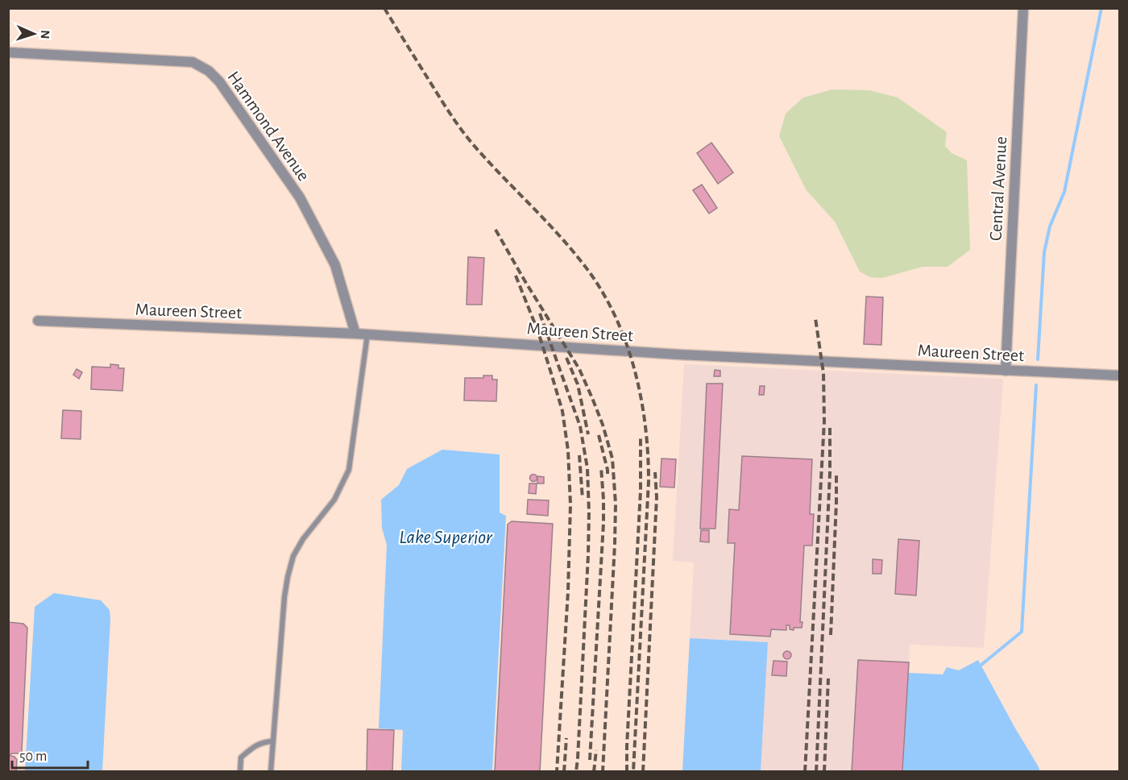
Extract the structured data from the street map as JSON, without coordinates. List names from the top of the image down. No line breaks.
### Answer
{"streets":{"street":["Hammond Avenue","Central Avenue","Maureen Street"]},"crossings":[["Hammond Avenue","Maureen Street"],["Central Avenue","Maureen Street"]],"water":["Lake Superior"],"scale_bar":"50 m","north":"right"}
